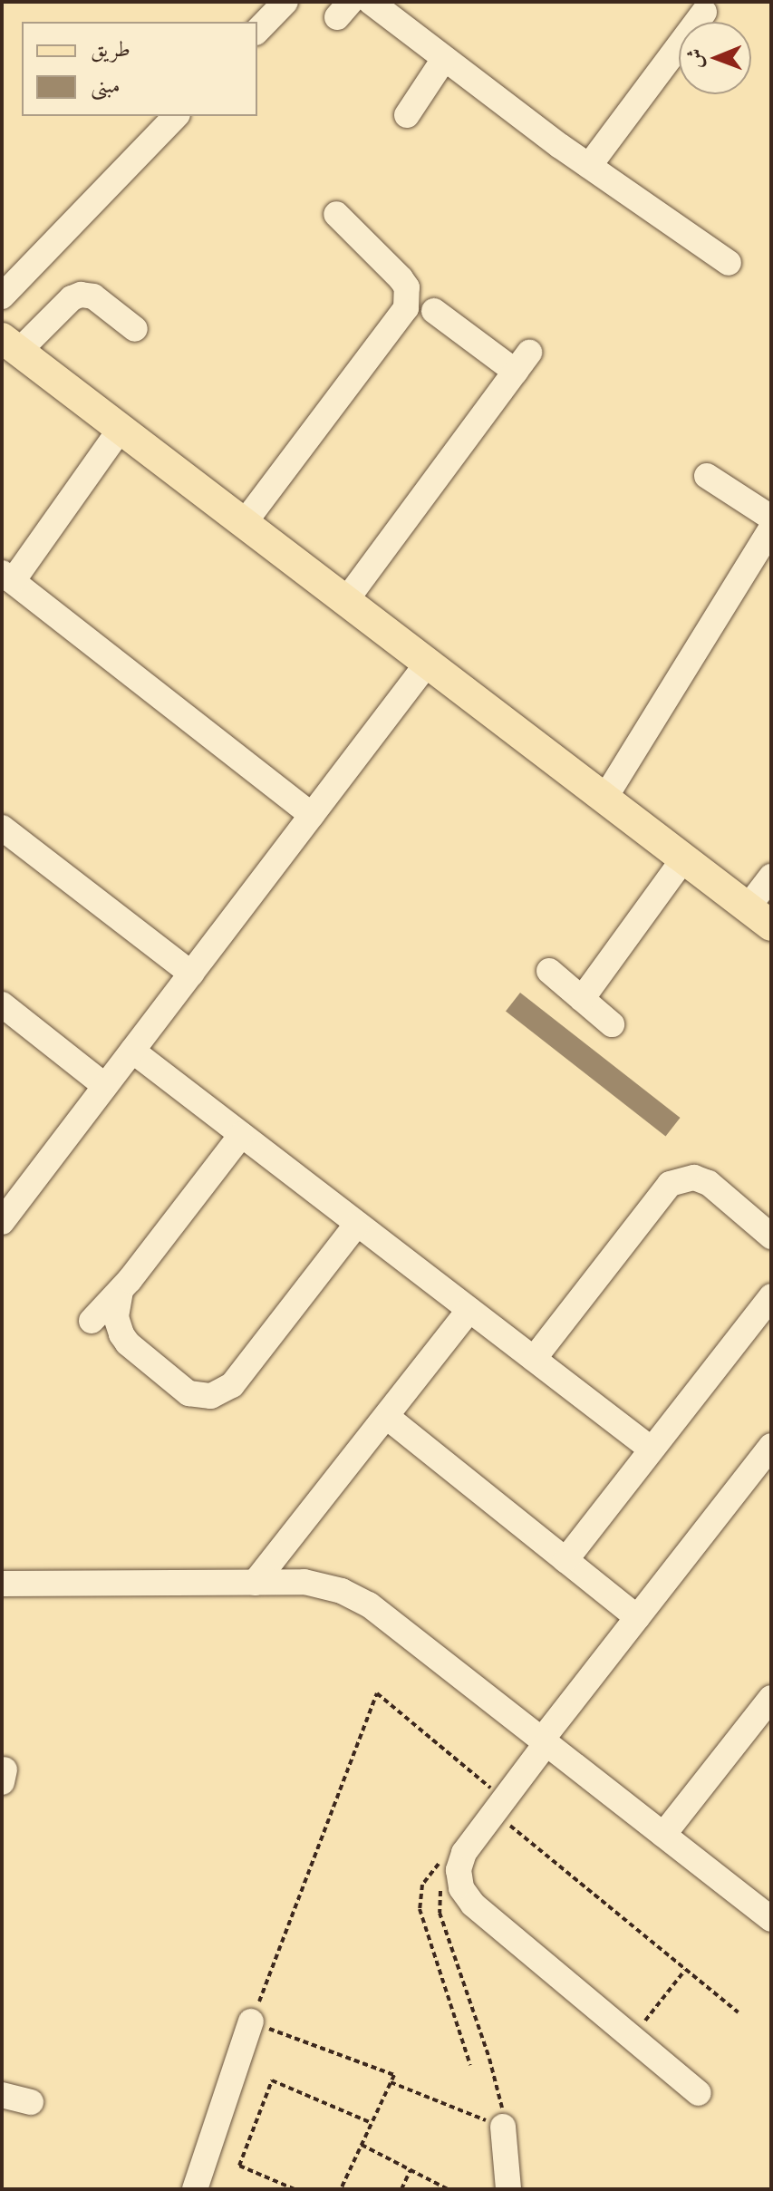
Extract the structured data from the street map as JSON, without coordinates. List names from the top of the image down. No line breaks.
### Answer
{"legend":["طريق","مبنى"],"north":"left"}
